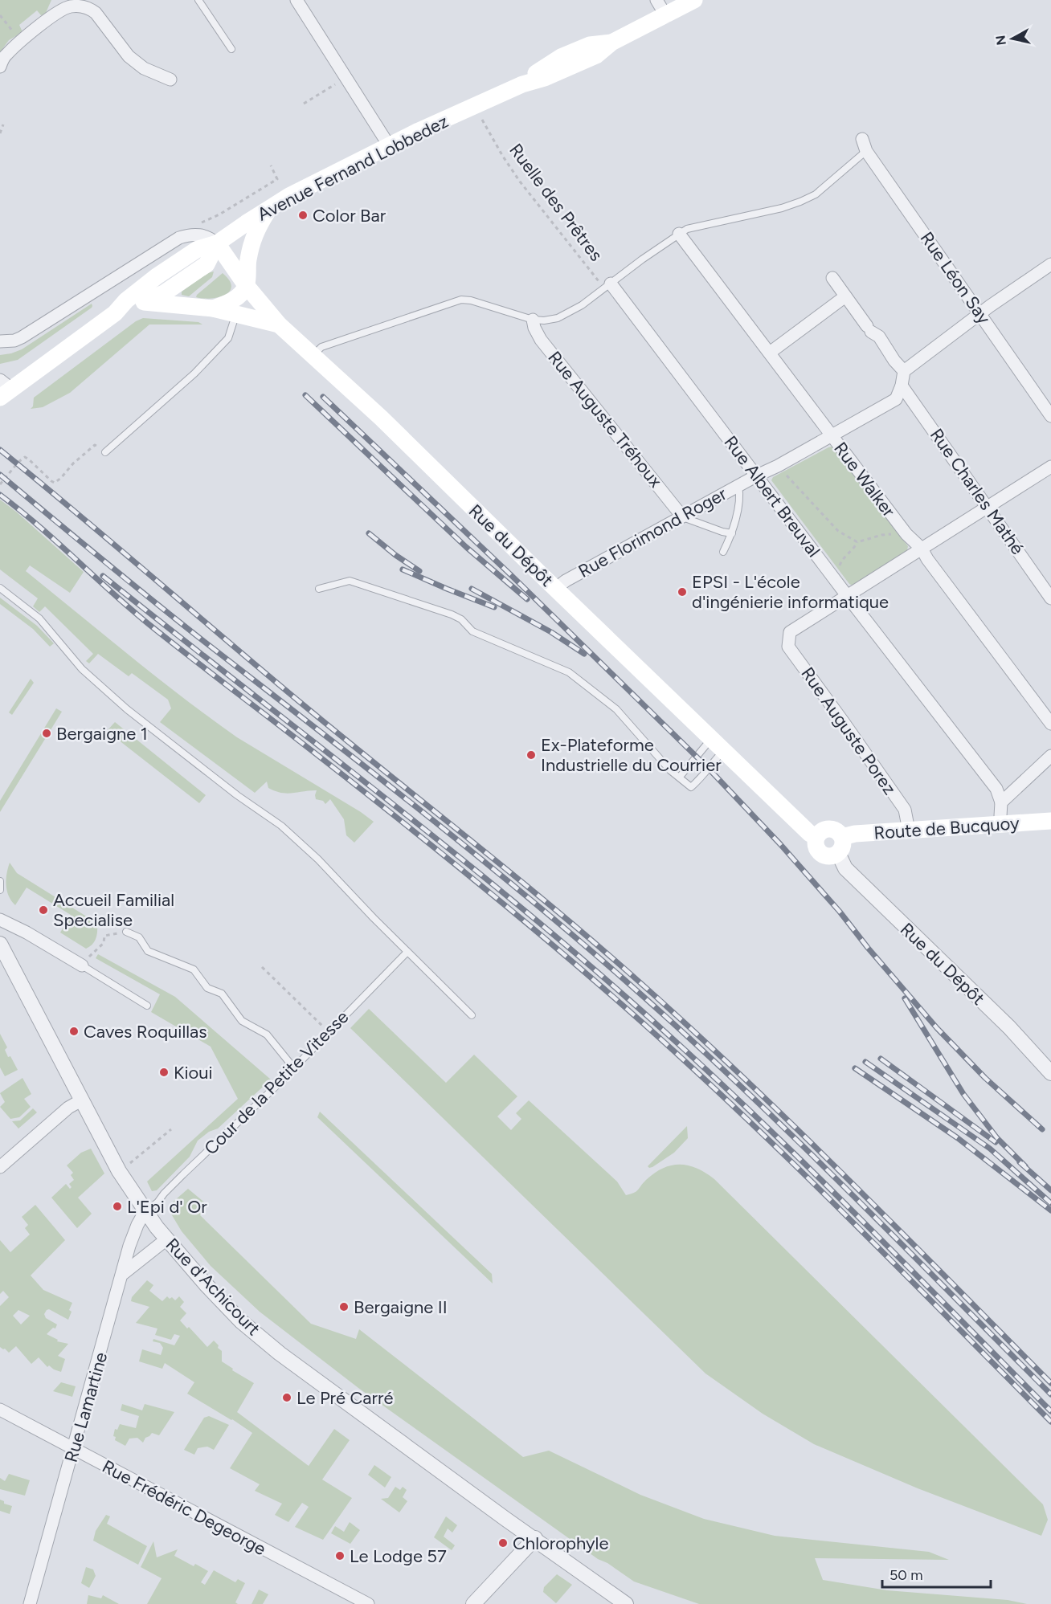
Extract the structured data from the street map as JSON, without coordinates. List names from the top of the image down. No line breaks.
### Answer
{"streets":{"main road":["Avenue Fernand Lobbedez","Rue du Dépôt","Route de Bucquoy"],"street":["Rue Léon Say","Rue Auguste Tréhoux","Rue Walker","Rue Charles Mathé","Rue Albert Breuval","Rue Florimond Roger","Rue Auguste Porez","Rue d'Achicourt","Rue Lamartine","Rue Frédéric Degeorge"],"lane":["Cour de la Petite Vitesse"],"path":["Ruelle des Prêtres"]},"crossings":[["Avenue Fernand Lobbedez","Ruelle des Prêtres"],["Avenue Fernand Lobbedez","Rue du Dépôt"],["Ruelle des Prêtres","Rue Albert Breuval"],["Rue Auguste Tréhoux","Rue Florimond Roger"],["Rue Walker","Rue Florimond Roger"],["Rue Charles Mathé","Rue Florimond Roger"],["Rue Albert Breuval","Rue Florimond Roger"],["Rue Albert Breuval","Rue Auguste Porez"],["Rue Florimond Roger","Rue du Dépôt"],["Rue du Dépôt","Route de Bucquoy"],["Rue Auguste Porez","Route de Bucquoy"],["Cour de la Petite Vitesse","Rue d'Achicourt"],["Cour de la Petite Vitesse","Rue Lamartine"],["Rue d'Achicourt","Rue Lamartine"],["Rue Lamartine","Rue Frédéric Degeorge"]],"places":["Color Bar","EPSI - L'école d'ingénierie informatique","Bergaigne 1","Ex-Plateforme Industrielle du Courrier","Accueil Familial Specialise","Caves Roquillas","Kioui","L'Epi d' Or","Bergaigne II","Le Pré Carré","Chlorophyle","Le Lodge 57"],"scale_bar":"50 m","north":"left"}
